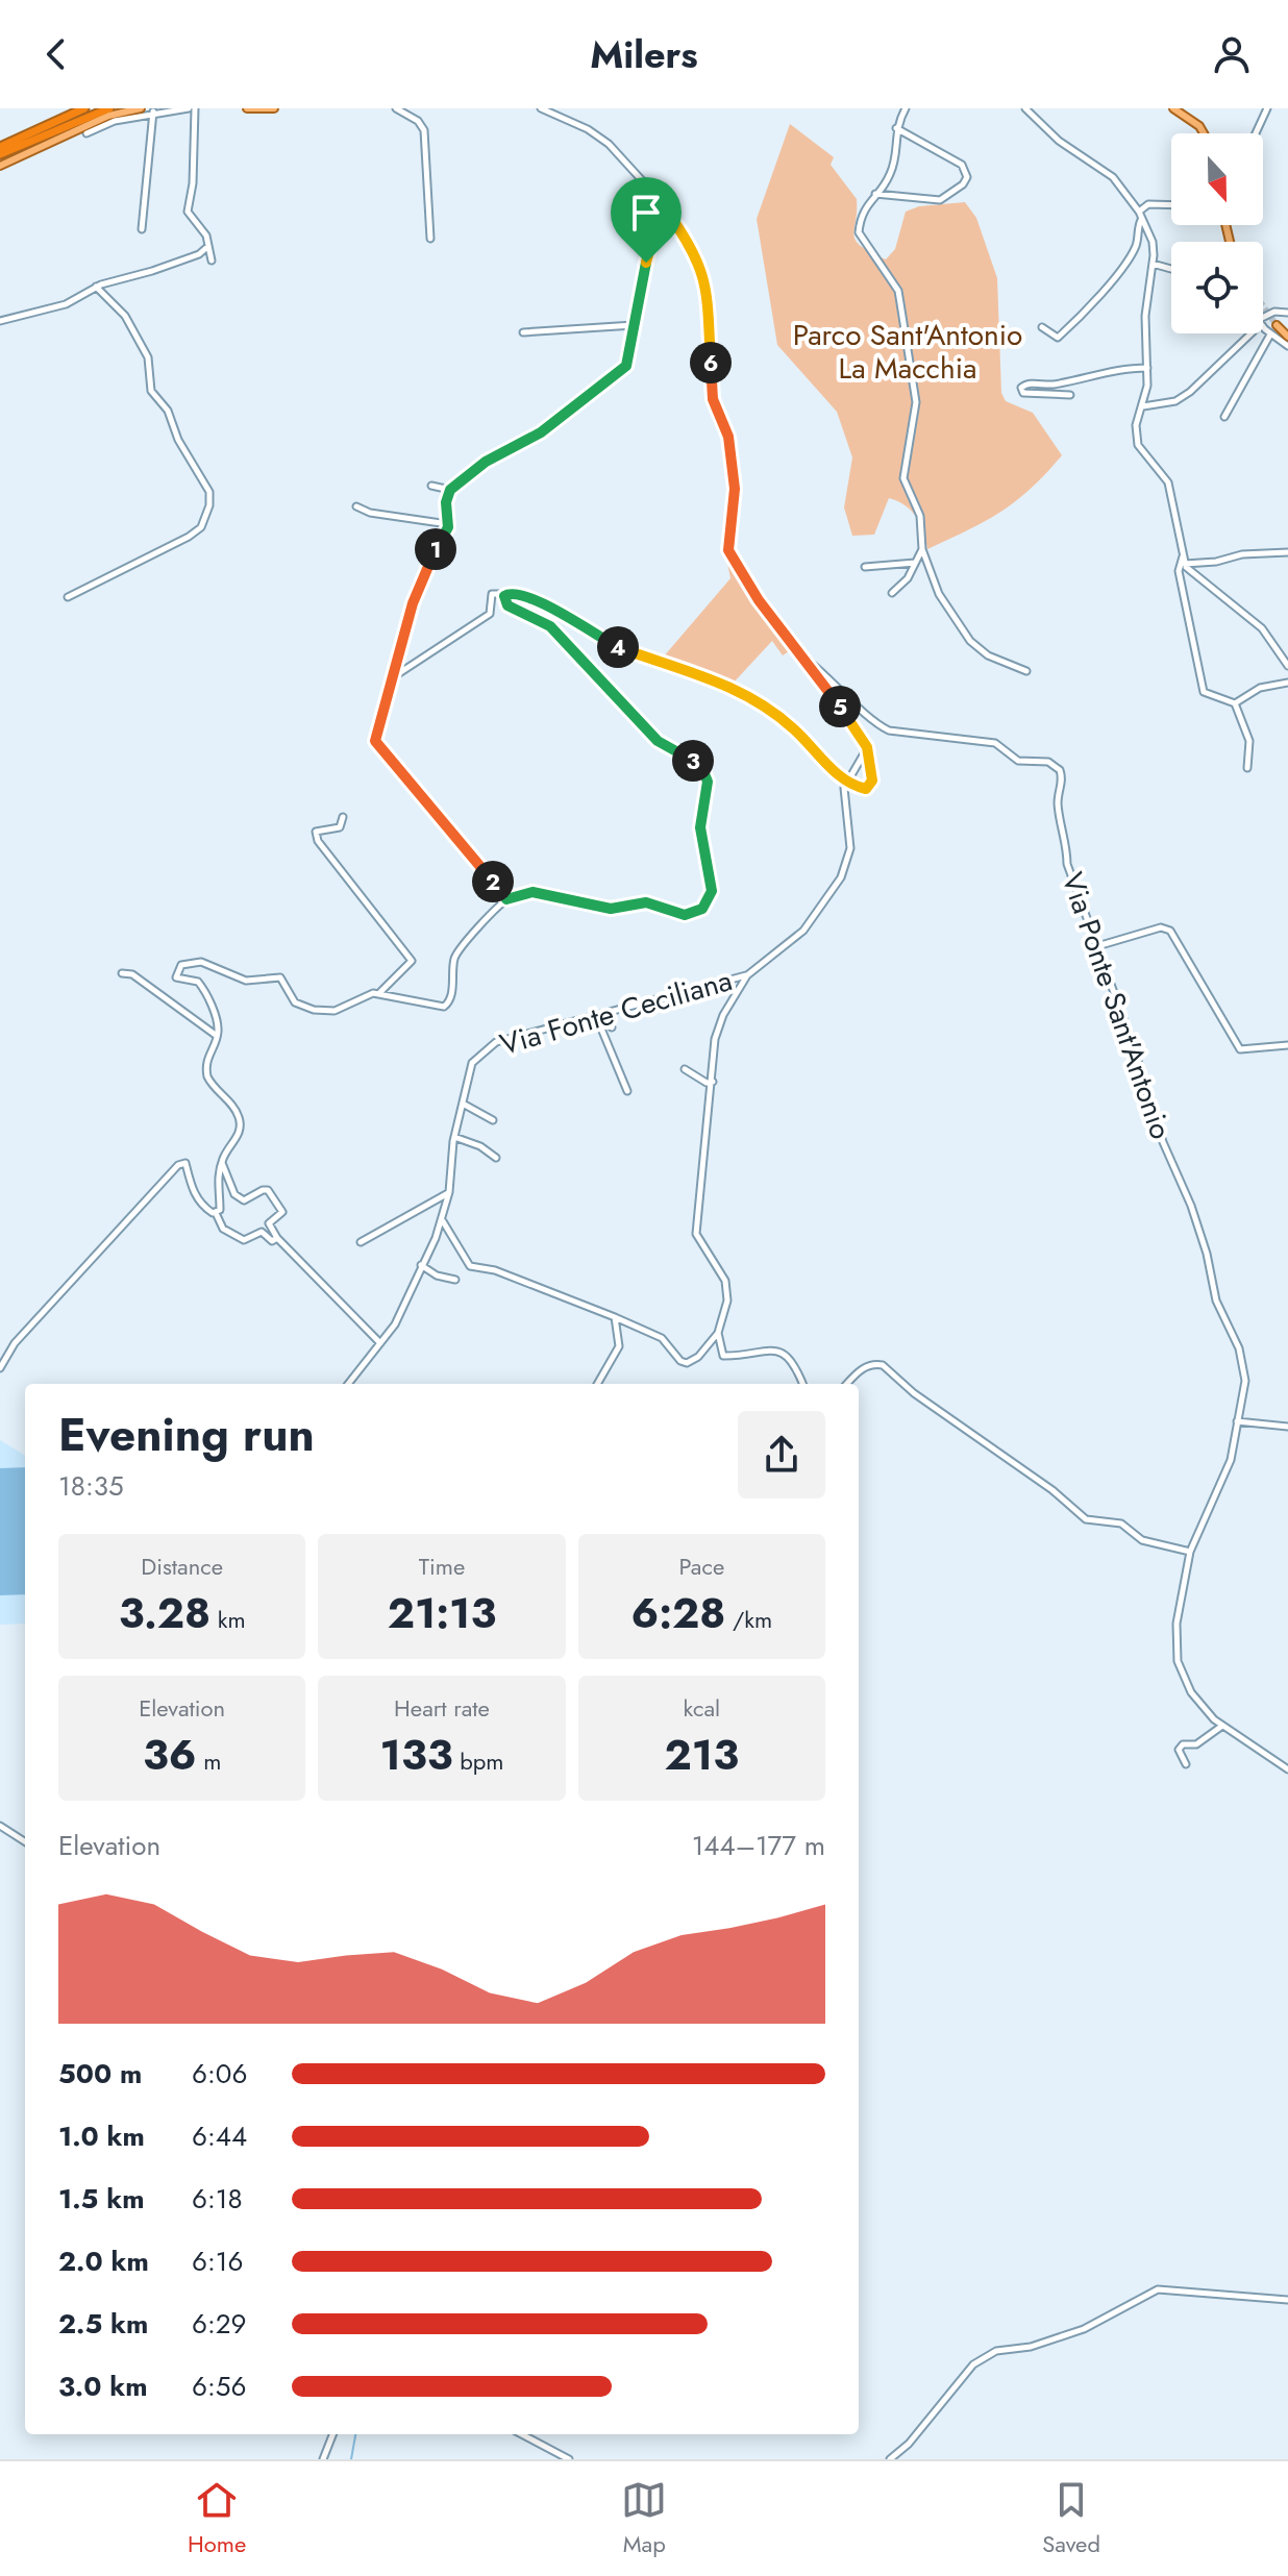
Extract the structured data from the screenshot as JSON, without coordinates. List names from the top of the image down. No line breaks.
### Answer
{"streets":{"street":["Via Ponte Sant'Antonio","Via Fonte Ceciliana"]},"parks":["Parco Sant'Antonio La Macchia"],"north":"bottom","page":{"header":"Milers","pins":["6","1","4","5","3","2"],"heading":["Evening run","18:35"],"stats":[["Distance","3.28 km"],["Time","21:13"],["Pace","6:28 /km"],["Elevation","36 m"],["Heart rate","133 bpm"],["kcal","213"]],"chart":["Elevation","144–177 m"],"list":[{"name":"500 m","note":"6:06"},{"name":"1.0 km","note":"6:44"},{"name":"1.5 km","note":"6:18"},{"name":"2.0 km","note":"6:16"},{"name":"2.5 km","note":"6:29"},{"name":"3.0 km","note":"6:56"}],"tabs":["Home","Map","Saved"]}}
